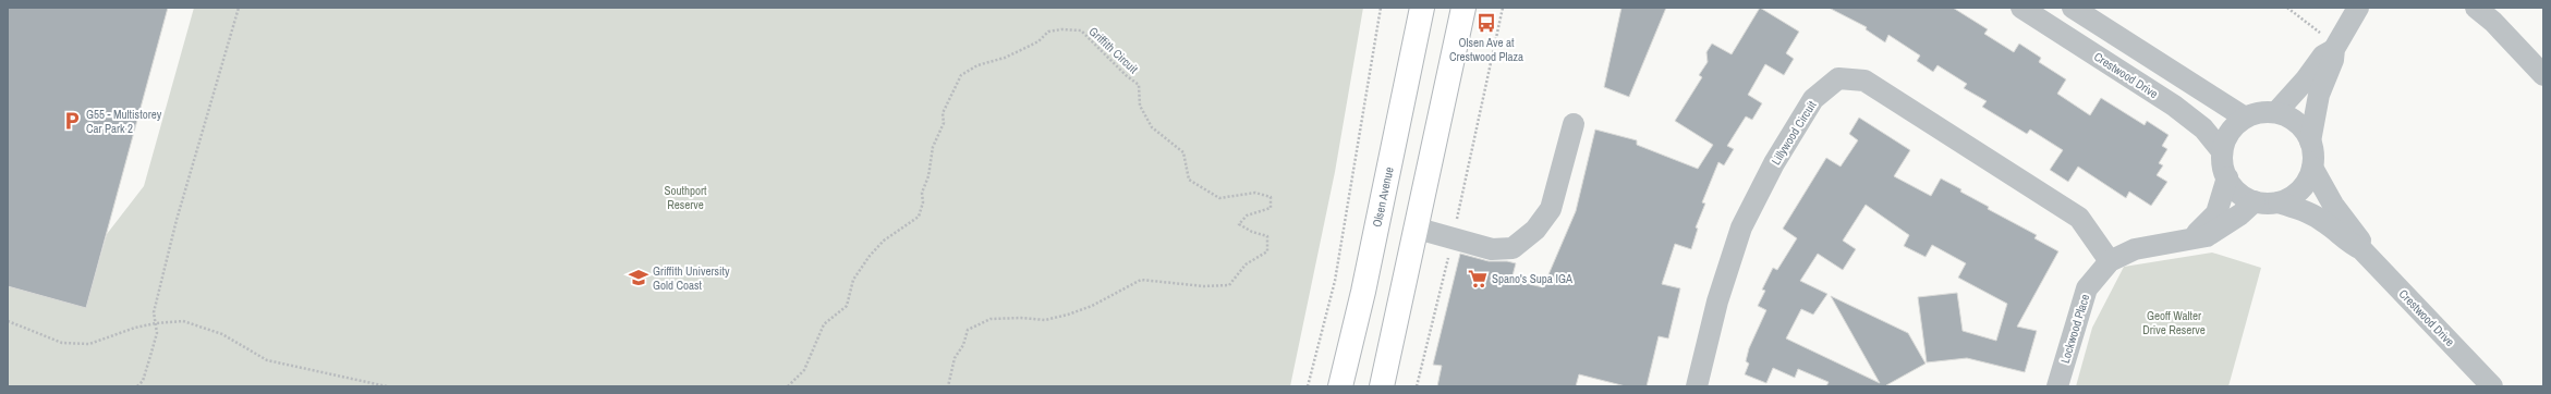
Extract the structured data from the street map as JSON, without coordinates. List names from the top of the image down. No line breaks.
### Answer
{"streets":{"main road":["Olsen Avenue"],"street":["Crestwood Drive","Lillywood Circuit","Lockwood Place"],"path":["Griffith Circuit"]},"crossings":[["Crestwood Drive","Lockwood Place"],["Lillywood Circuit","Lockwood Place"]],"parks":["Southport Reserve","Geoff Walter Drive Reserve"],"places":{"bus stop":["Olsen Ave at Crestwood Plaza"],"parking":["G55 - Multistorey Car Park 2"],"school or university":["Griffith University Gold Coast"],"supermarket":["Spano's Supa IGA"]}}
